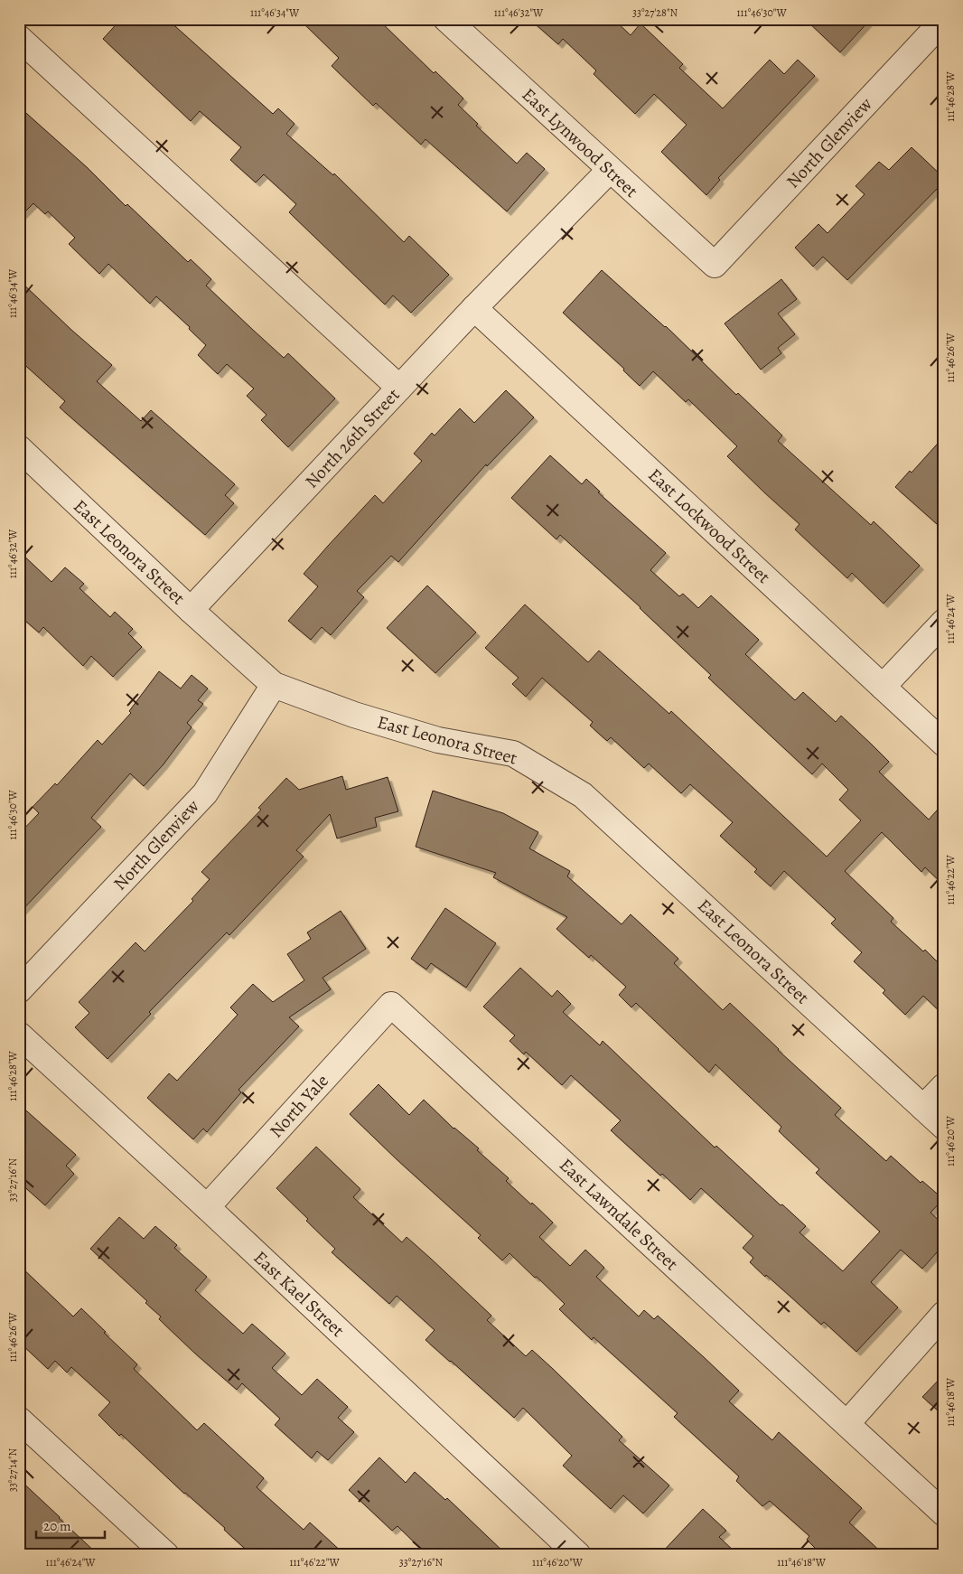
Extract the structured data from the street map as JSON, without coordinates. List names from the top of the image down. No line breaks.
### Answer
{"streets":{"street":["East Lynwood Street","North Glenview","North 26th Street","East Lockwood Street","East Leonora Street","North Yale","East Lawndale Street","East Kael Street"]},"crossings":[["East Lynwood Street","North Glenview"],["East Lynwood Street","North 26th Street"],["North Glenview","East Leonora Street"],["North 26th Street","East Lockwood Street"],["North 26th Street","East Leonora Street"],["North Yale","East Lawndale Street"],["North Yale","East Kael Street"]],"scale_bar":"20 m","coordinates":["111°46'34\"W","111°46'32\"W","33°27'28\"N","111°46'30\"W","111°46'28\"W","111°46'26\"W","111°46'24\"W","111°46'22\"W","111°46'20\"W","33°27'16\"N","111°46'18\"W","33°27'14\"N"]}
